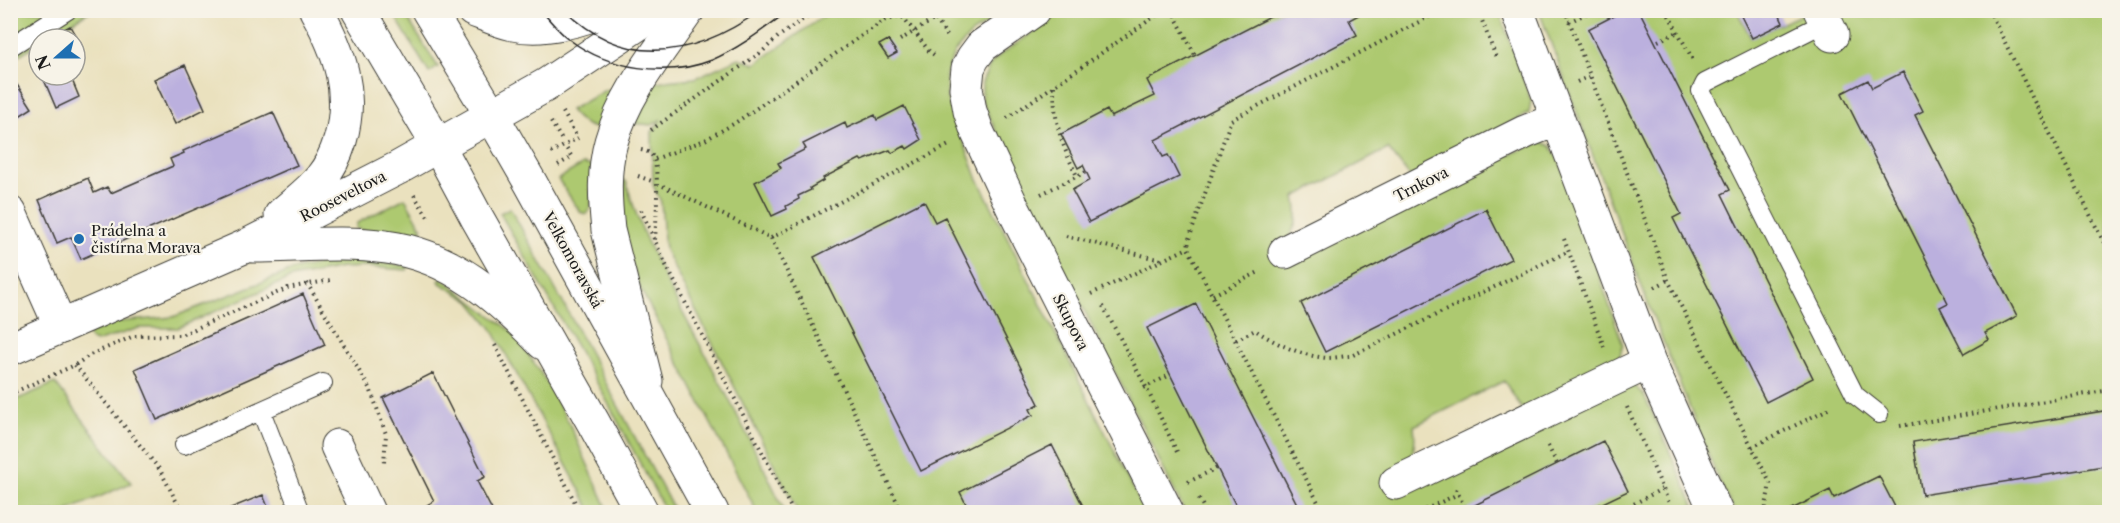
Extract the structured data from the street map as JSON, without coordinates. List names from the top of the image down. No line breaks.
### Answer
{"streets":{"street":["Trnkova","Rooseveltova","Velkomoravská","Skupova"]},"crossings":[["Rooseveltova","Velkomoravská"]],"places":["Prádelna a čistírna Morava"],"north":"left"}
